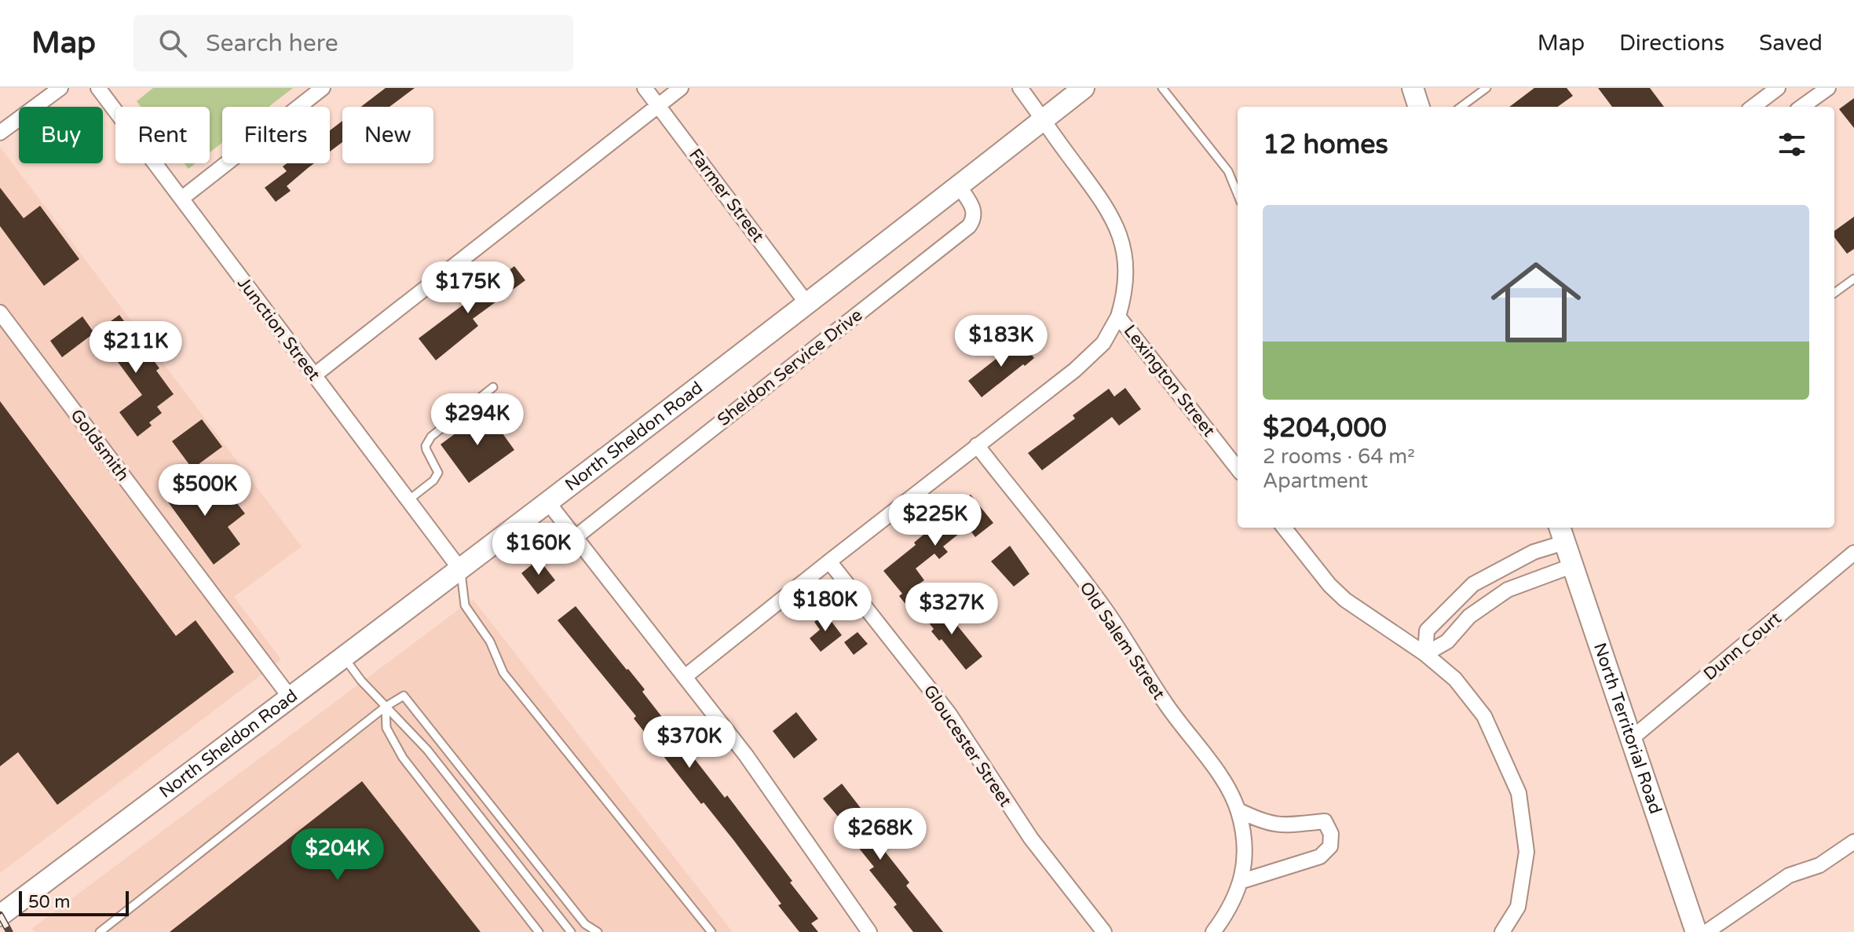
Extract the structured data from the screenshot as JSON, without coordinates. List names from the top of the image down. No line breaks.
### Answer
{"streets":{"main road":["North Sheldon Road","North Territorial Road"],"street":["Farmer Street","Junction Street","Sheldon Service Drive","Lexington Street","Goldsmith","Old Salem Street","Dunn Court","Gloucester Street"]},"crossings":[["Farmer Street","North Sheldon Road"],["Junction Street","North Sheldon Road"],["Sheldon Service Drive","North Sheldon Road"],["Lexington Street","North Sheldon Road"],["North Sheldon Road","Goldsmith"],["Dunn Court","North Territorial Road"]],"scale_bar":"50 m","page":{"header":"Map","search":"Search here","nav":["Map","Directions","Saved"],"chip":["Buy","Rent","Filters","New"],"heading":"12 homes","list":[{"name":"$204,000","note":"2 rooms · 64 m² · Apartment"}],"price":["$175K","$183K","$211K","$294K","$500K","$225K","$160K","$180K","$327K","$370K","$268K","$204K"],"scale":"50 m"}}
